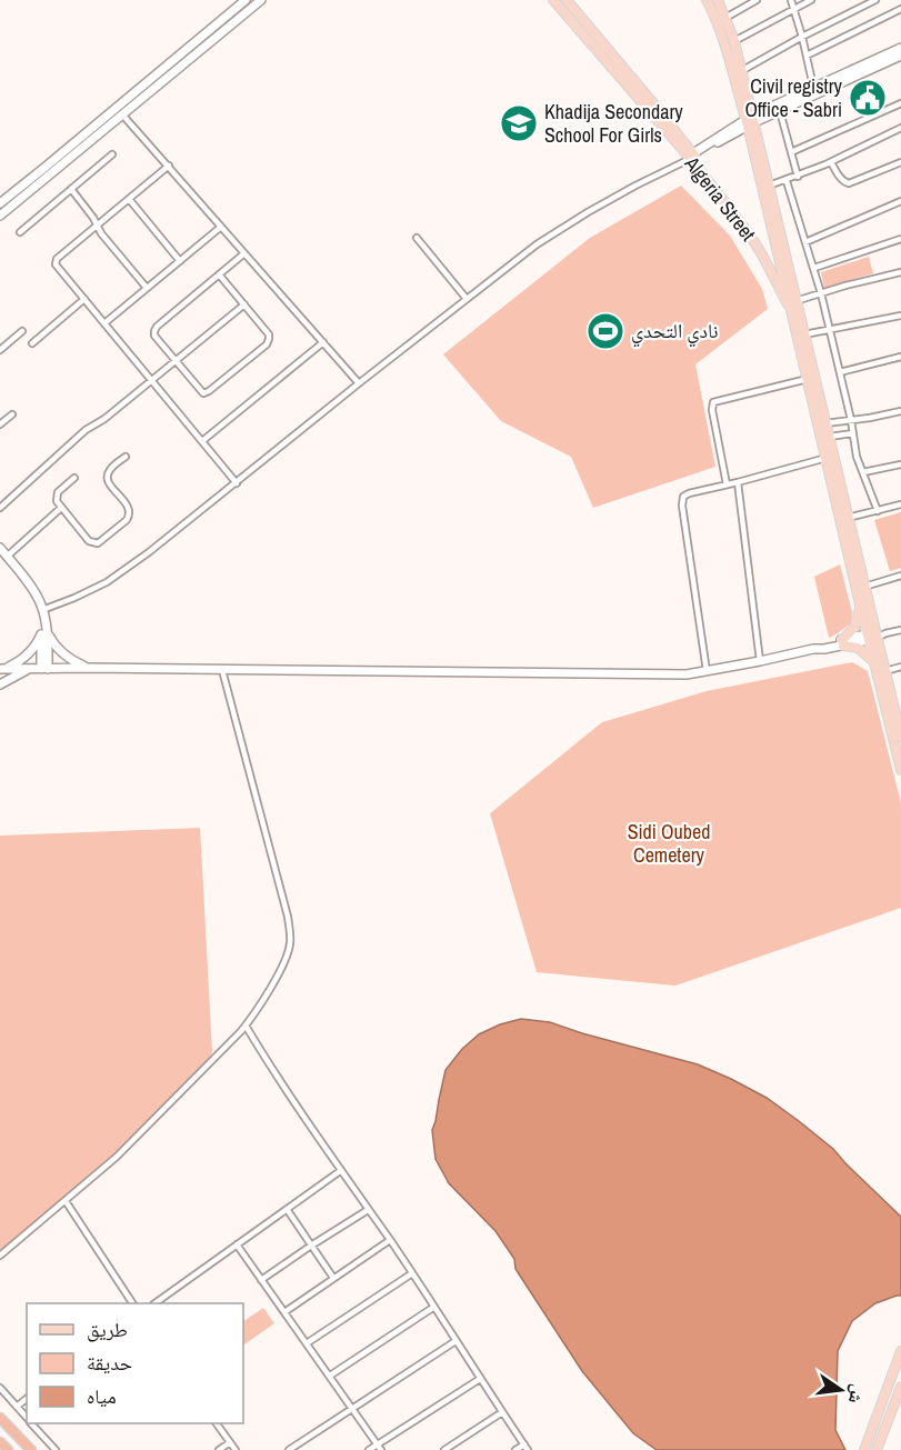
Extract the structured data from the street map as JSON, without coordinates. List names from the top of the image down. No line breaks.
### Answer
{"streets":{"main road":["Algeria Street"]},"parks":["Sidi Oubed Cemetery"],"places":{"public building":["Civil registry Office - Sabri"],"school or university":["Khadija Secondary School For Girls"],"sports":["نادي التحدي"]},"legend":["طريق","حديقة","مياه"],"north":"right"}
